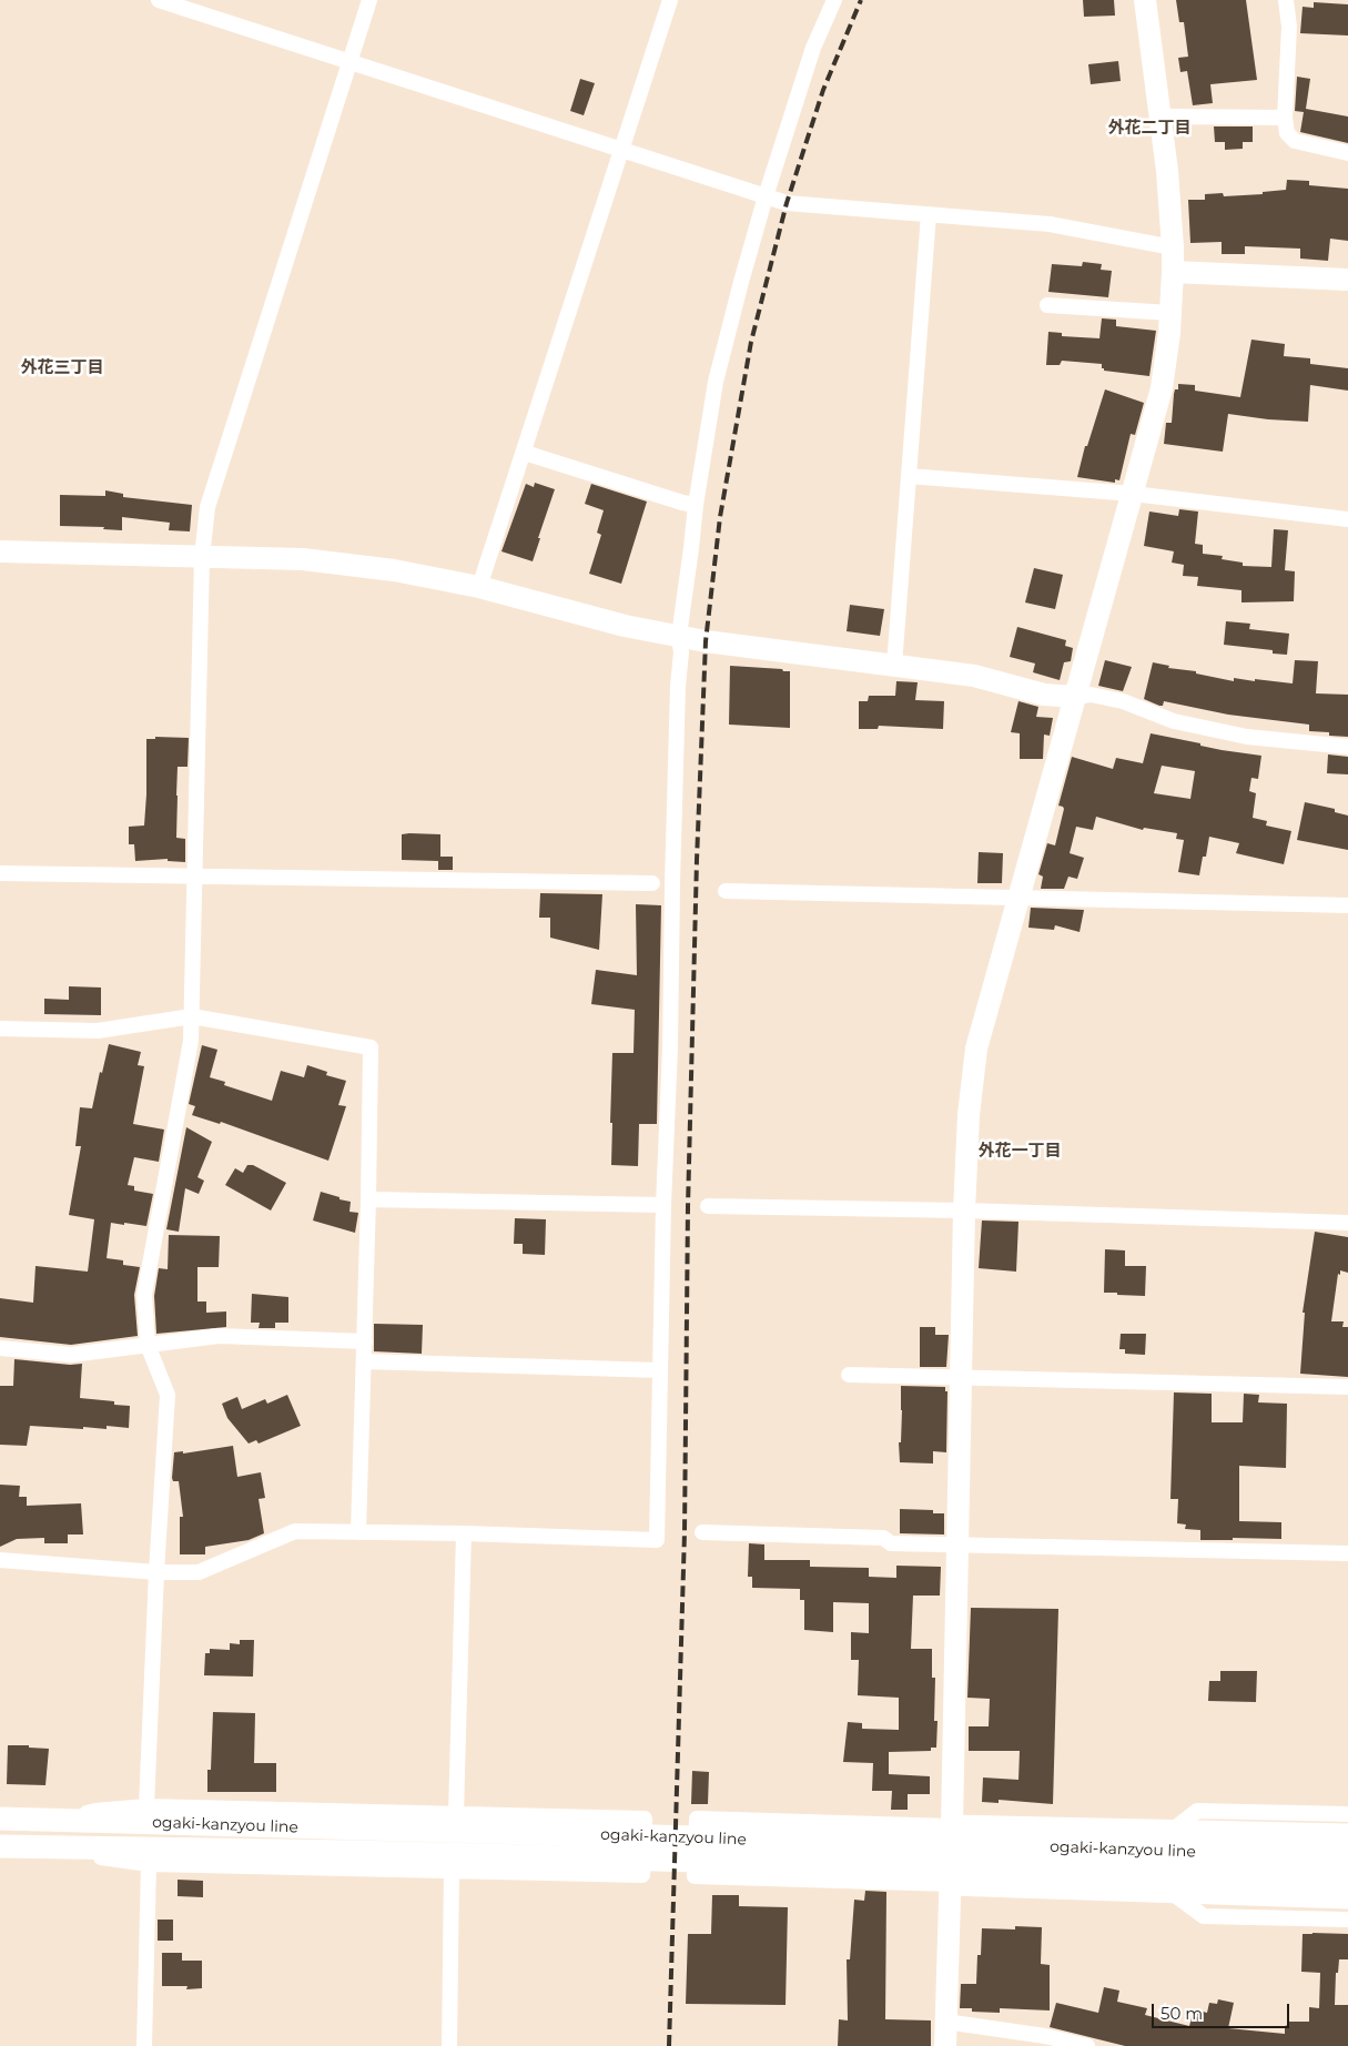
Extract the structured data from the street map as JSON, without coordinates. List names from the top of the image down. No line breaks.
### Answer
{"streets":{"main road":["ogaki-kanzyou line"]},"districts":["外花二丁目","外花三丁目","外花一丁目"],"scale_bar":"50 m"}
